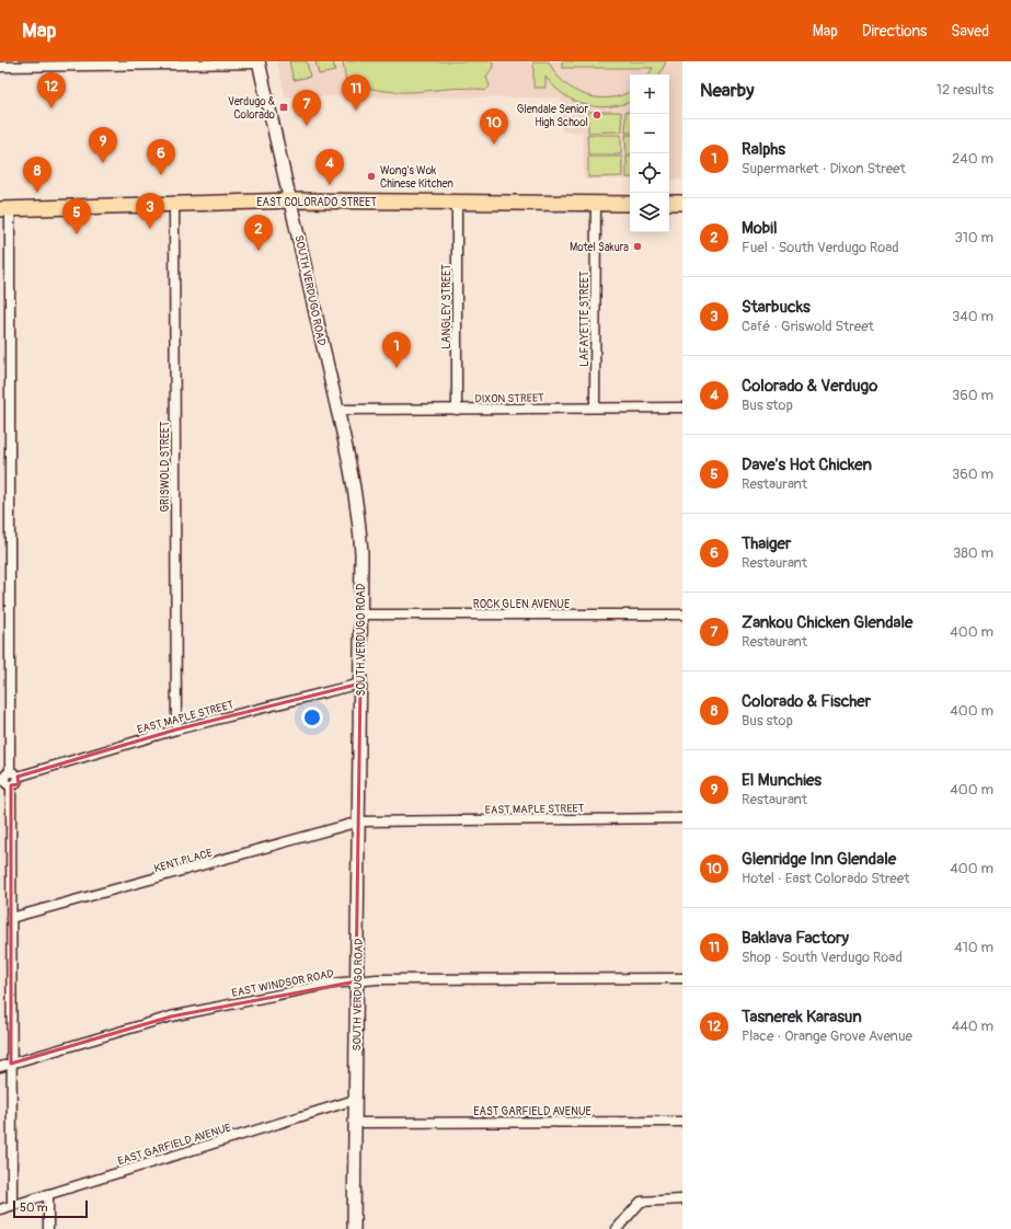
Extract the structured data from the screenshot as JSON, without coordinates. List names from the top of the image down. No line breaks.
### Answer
{"streets":{"main road":["EAST COLORADO STREET","SOUTH VERDUGO ROAD"],"street":["LANGLEY STREET","LAFAYETTE STREET","DIXON STREET","GRISWOLD STREET","ROCK GLEN AVENUE","EAST MAPLE STREET","KENT PLACE","EAST WINDSOR ROAD","EAST GARFIELD AVENUE"]},"crossings":[["EAST COLORADO STREET","SOUTH VERDUGO ROAD"],["EAST COLORADO STREET","LANGLEY STREET"],["EAST COLORADO STREET","LAFAYETTE STREET"],["EAST COLORADO STREET","GRISWOLD STREET"],["SOUTH VERDUGO ROAD","DIXON STREET"],["SOUTH VERDUGO ROAD","ROCK GLEN AVENUE"],["SOUTH VERDUGO ROAD","EAST MAPLE STREET"],["SOUTH VERDUGO ROAD","KENT PLACE"],["SOUTH VERDUGO ROAD","EAST WINDSOR ROAD"],["SOUTH VERDUGO ROAD","EAST GARFIELD AVENUE"],["LANGLEY STREET","DIXON STREET"],["LAFAYETTE STREET","DIXON STREET"],["GRISWOLD STREET","EAST MAPLE STREET"],["EAST MAPLE STREET","KENT PLACE"]],"places":{"transit":["Verdugo & Colorado"],"other":["Glendale Senior High School","Wong's Wok Chinese Kitchen","Motel Sakura"]},"scale_bar":"50 m","page":{"header":"Map","nav":["Map","Directions","Saved"],"heading":["Nearby","12 results"],"pins":["12","11","7","10","9","6","4","8","3","5","2","1"],"map_buttons":["+","−"],"list":[{"mark":"1","name":"Ralphs","note":"Supermarket · Dixon Street","value":"240 m"},{"mark":"2","name":"Mobil","note":"Fuel · South Verdugo Road","value":"310 m"},{"mark":"3","name":"Starbucks","note":"Café · Griswold Street","value":"340 m"},{"mark":"4","name":"Colorado & Verdugo","note":"Bus stop","value":"360 m"},{"mark":"5","name":"Dave's Hot Chicken","note":"Restaurant","value":"360 m"},{"mark":"6","name":"Thaiger","note":"Restaurant","value":"380 m"},{"mark":"7","name":"Zankou Chicken Glendale","note":"Restaurant","value":"400 m"},{"mark":"8","name":"Colorado & Fischer","note":"Bus stop","value":"400 m"},{"mark":"9","name":"El Munchies","note":"Restaurant","value":"400 m"},{"mark":"10","name":"Glenridge Inn Glendale","note":"Hotel · East Colorado Street","value":"400 m"},{"mark":"11","name":"Baklava Factory","note":"Shop · South Verdugo Road","value":"410 m"},{"mark":"12","name":"Tasnerek Karasun","note":"Place · Orange Grove Avenue","value":"440 m"}],"scale":"50 m"}}
